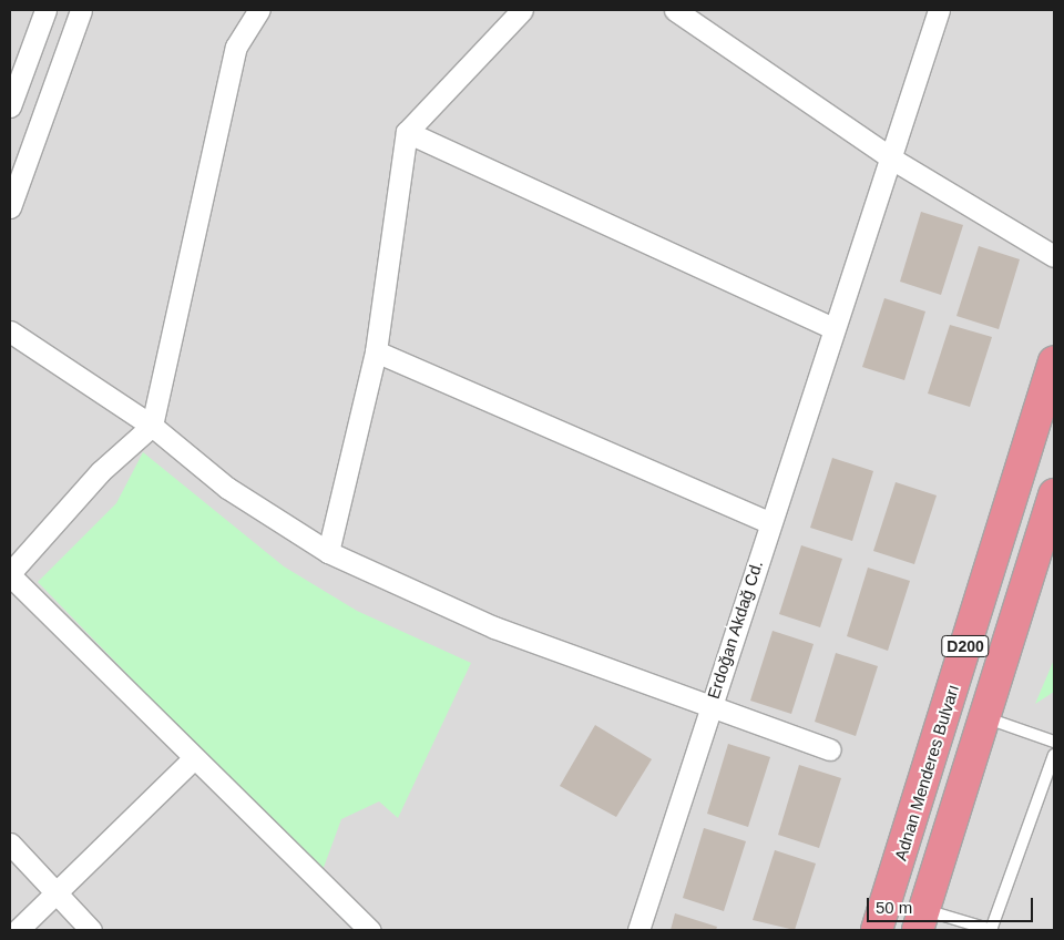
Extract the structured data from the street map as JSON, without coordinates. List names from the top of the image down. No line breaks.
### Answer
{"streets":{"highway":["D200","Adnan Menderes Bulvarı"],"street":["Erdoğan Akdağ Cd."]},"scale_bar":"50 m"}
